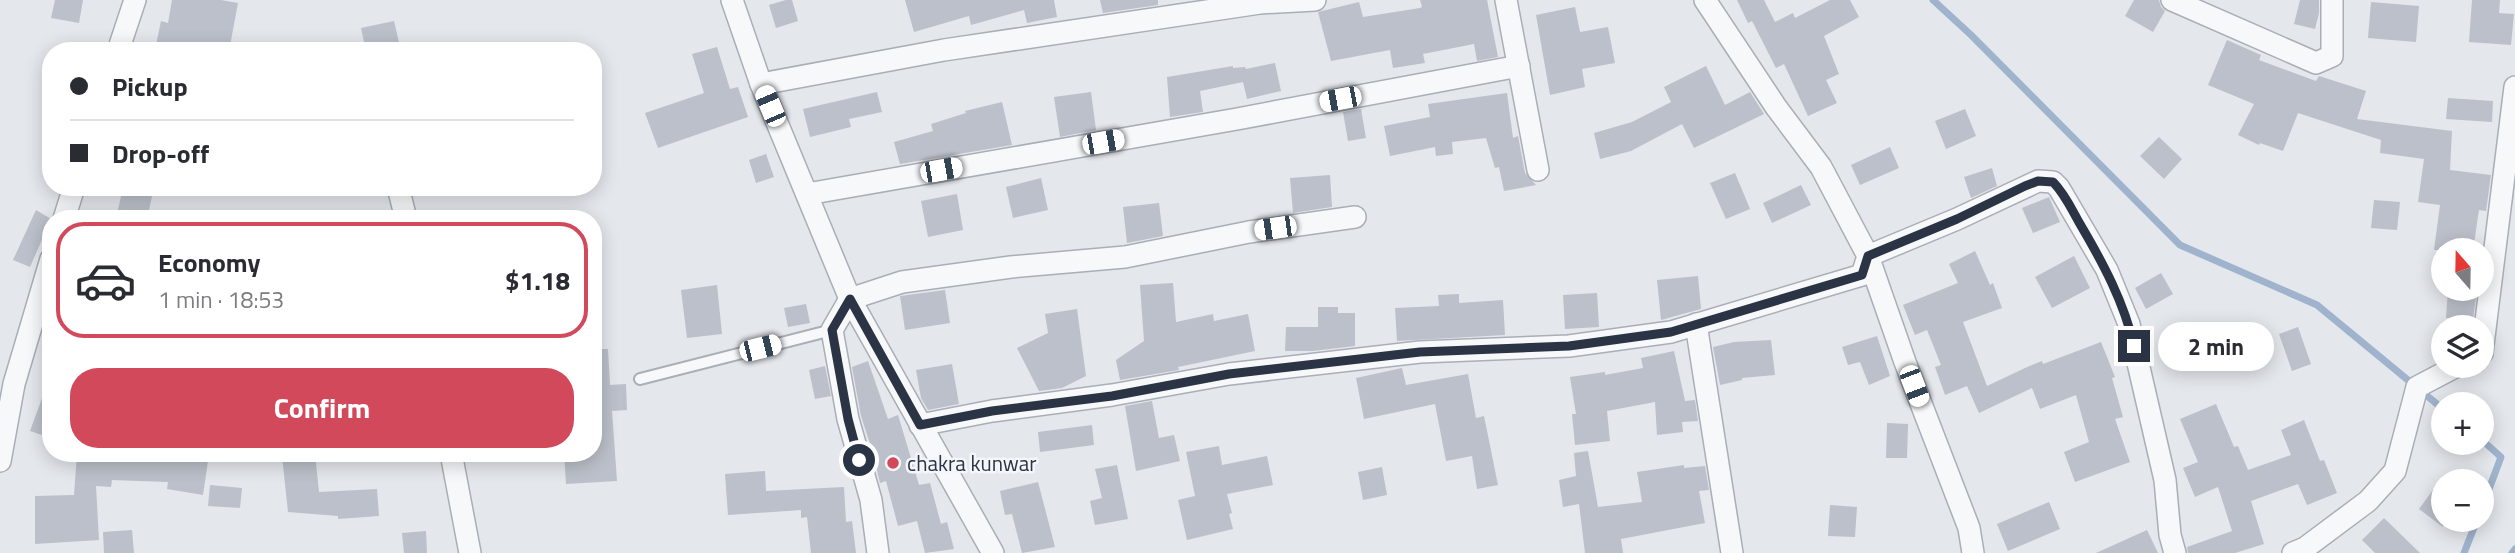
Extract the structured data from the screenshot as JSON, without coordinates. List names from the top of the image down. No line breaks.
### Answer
{"places":["chakra kunwar"],"north":"top","page":{"banner":["Pickup","Drop-off"],"list":[{"name":"Economy","note":"1 min · 18:53","value":"$1.18"}],"map_buttons":["+","−"],"bubble":"2 min","buttons":"Confirm"}}
